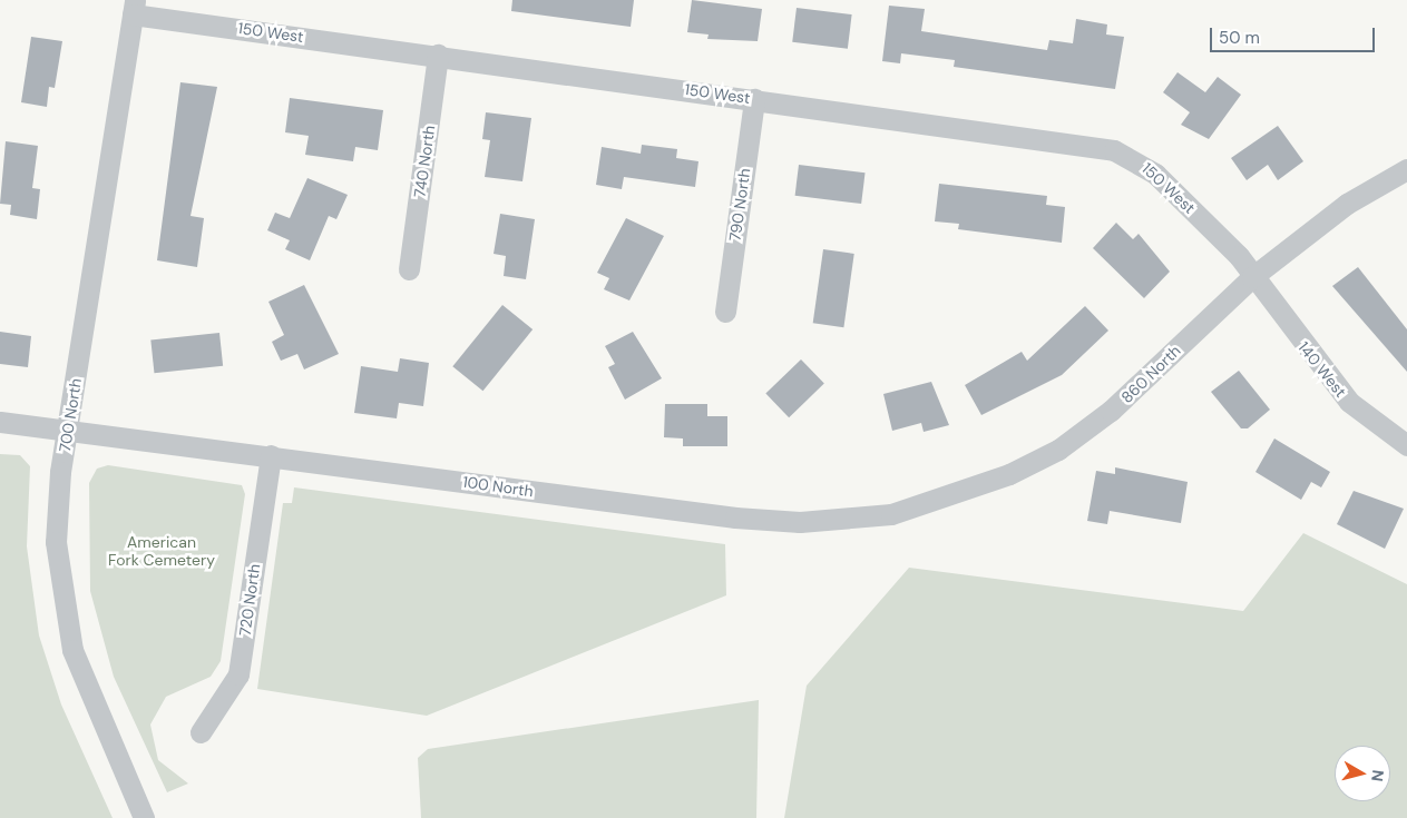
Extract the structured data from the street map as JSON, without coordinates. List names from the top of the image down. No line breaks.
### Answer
{"streets":{"street":["150 West","740 North","790 North","140 West","860 North","700 North","100 North","720 North"]},"crossings":[["150 West","740 North"],["150 West","790 North"],["150 West","140 West"],["150 West","860 North"],["150 West","700 North"],["140 West","860 North"],["860 North","100 North"],["700 North","100 North"],["100 North","720 North"]],"parks":["American Fork Cemetery"],"scale_bar":"50 m","north":"right"}
